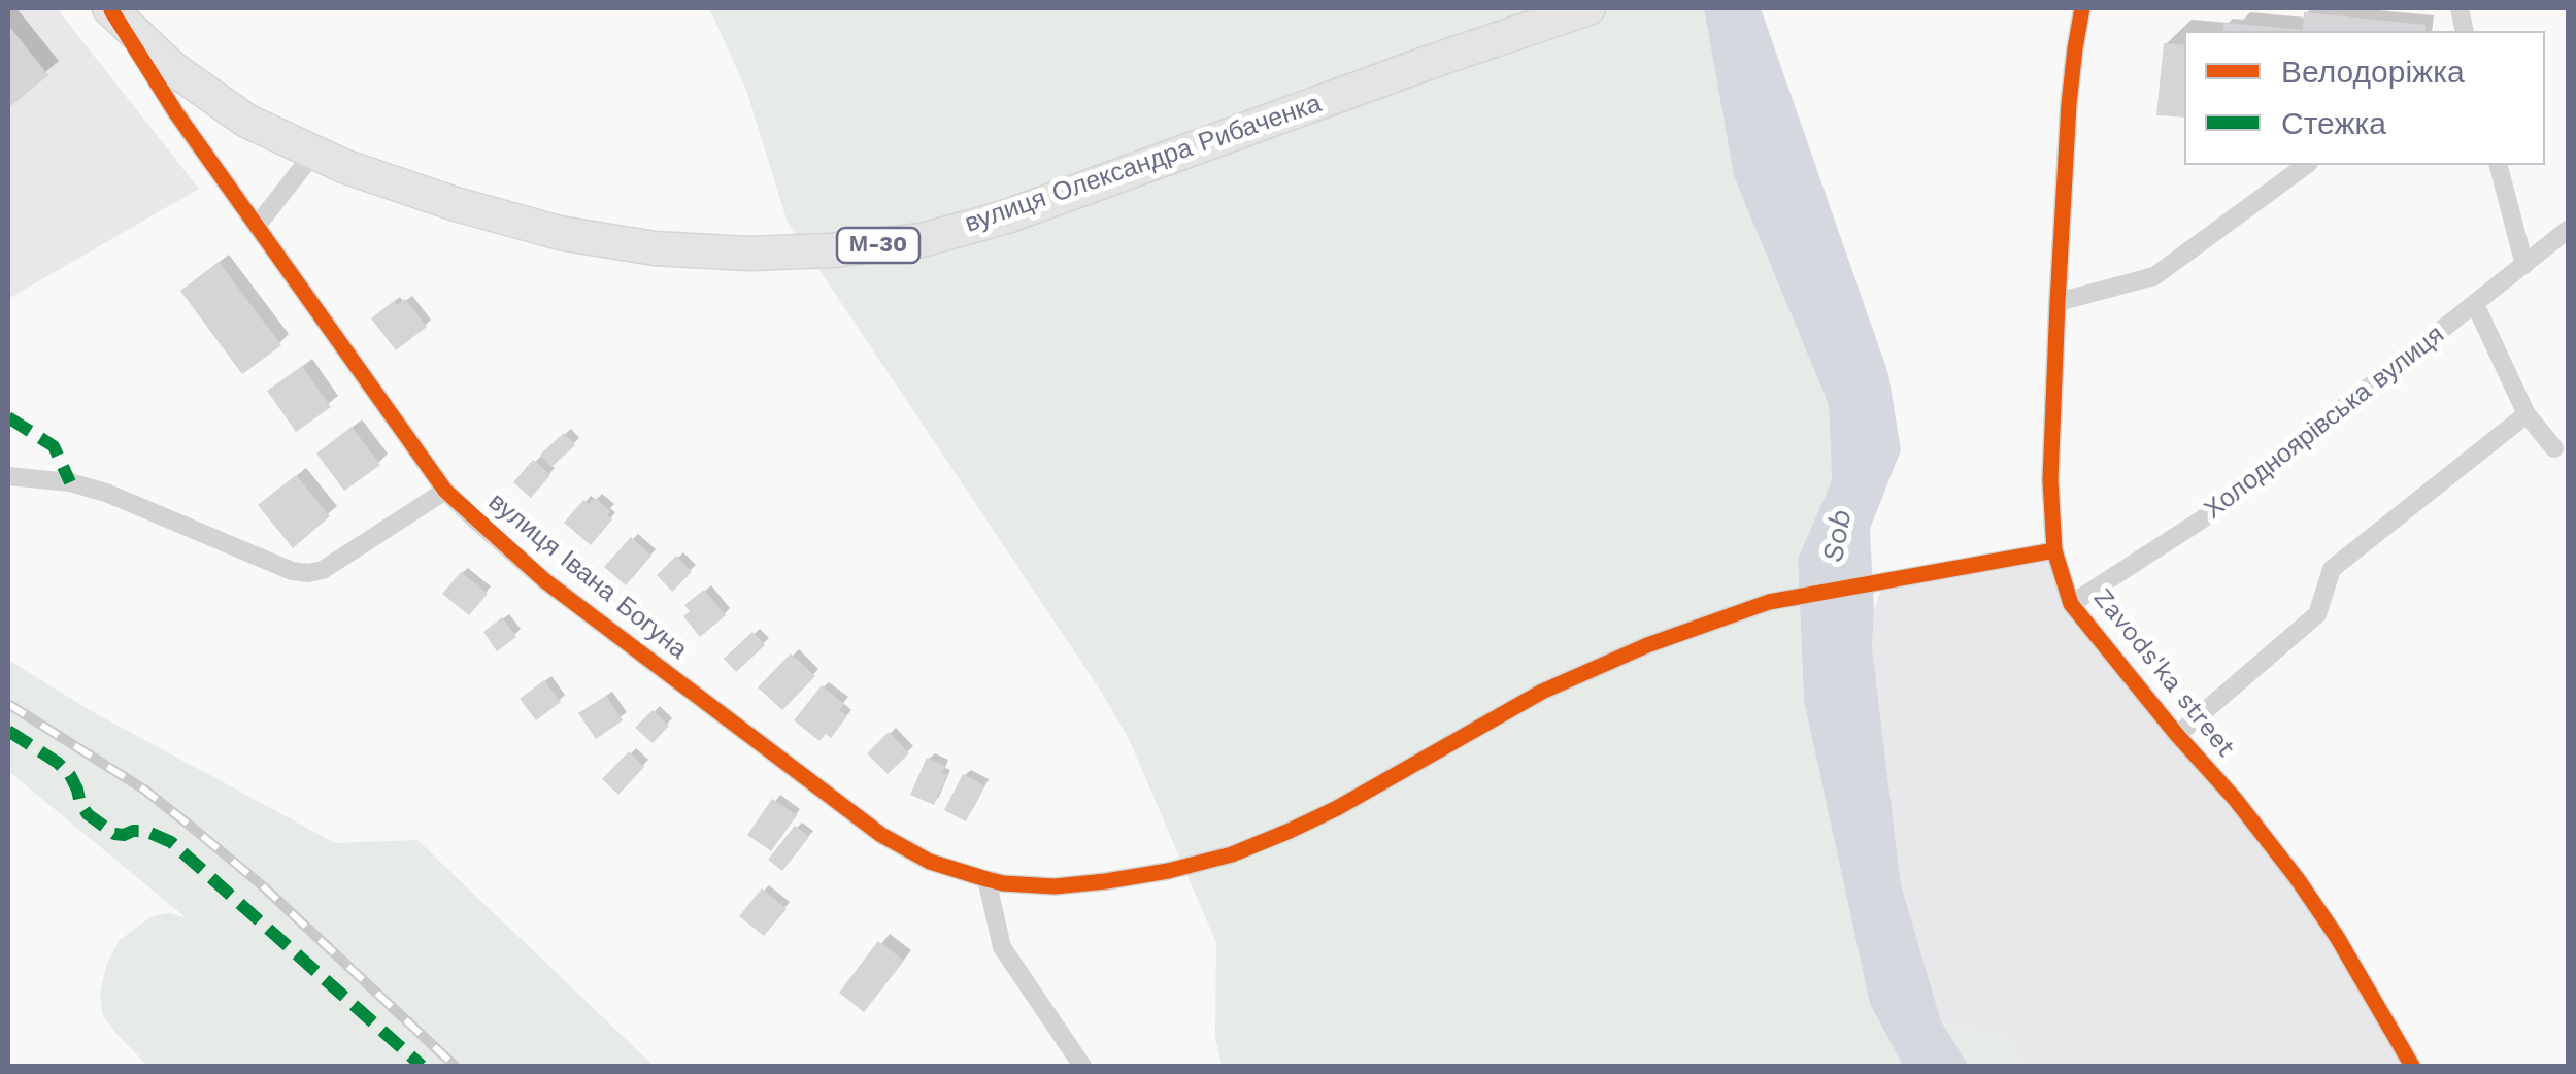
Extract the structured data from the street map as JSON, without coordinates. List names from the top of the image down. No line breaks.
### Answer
{"streets":{"highway":["вулиця Олександра Рибаченка","М-30"],"street":["Холодноярівська вулиця","вулиця Івана Богуна","Zavods'ka street"]},"crossings":[["вулиця Олександра Рибаченка","вулиця Івана Богуна"],["Холодноярівська вулиця","Zavods'ka street"],["вулиця Івана Богуна","Zavods'ka street"]],"water":["Sob"],"legend":["Велодоріжка","Стежка"]}
